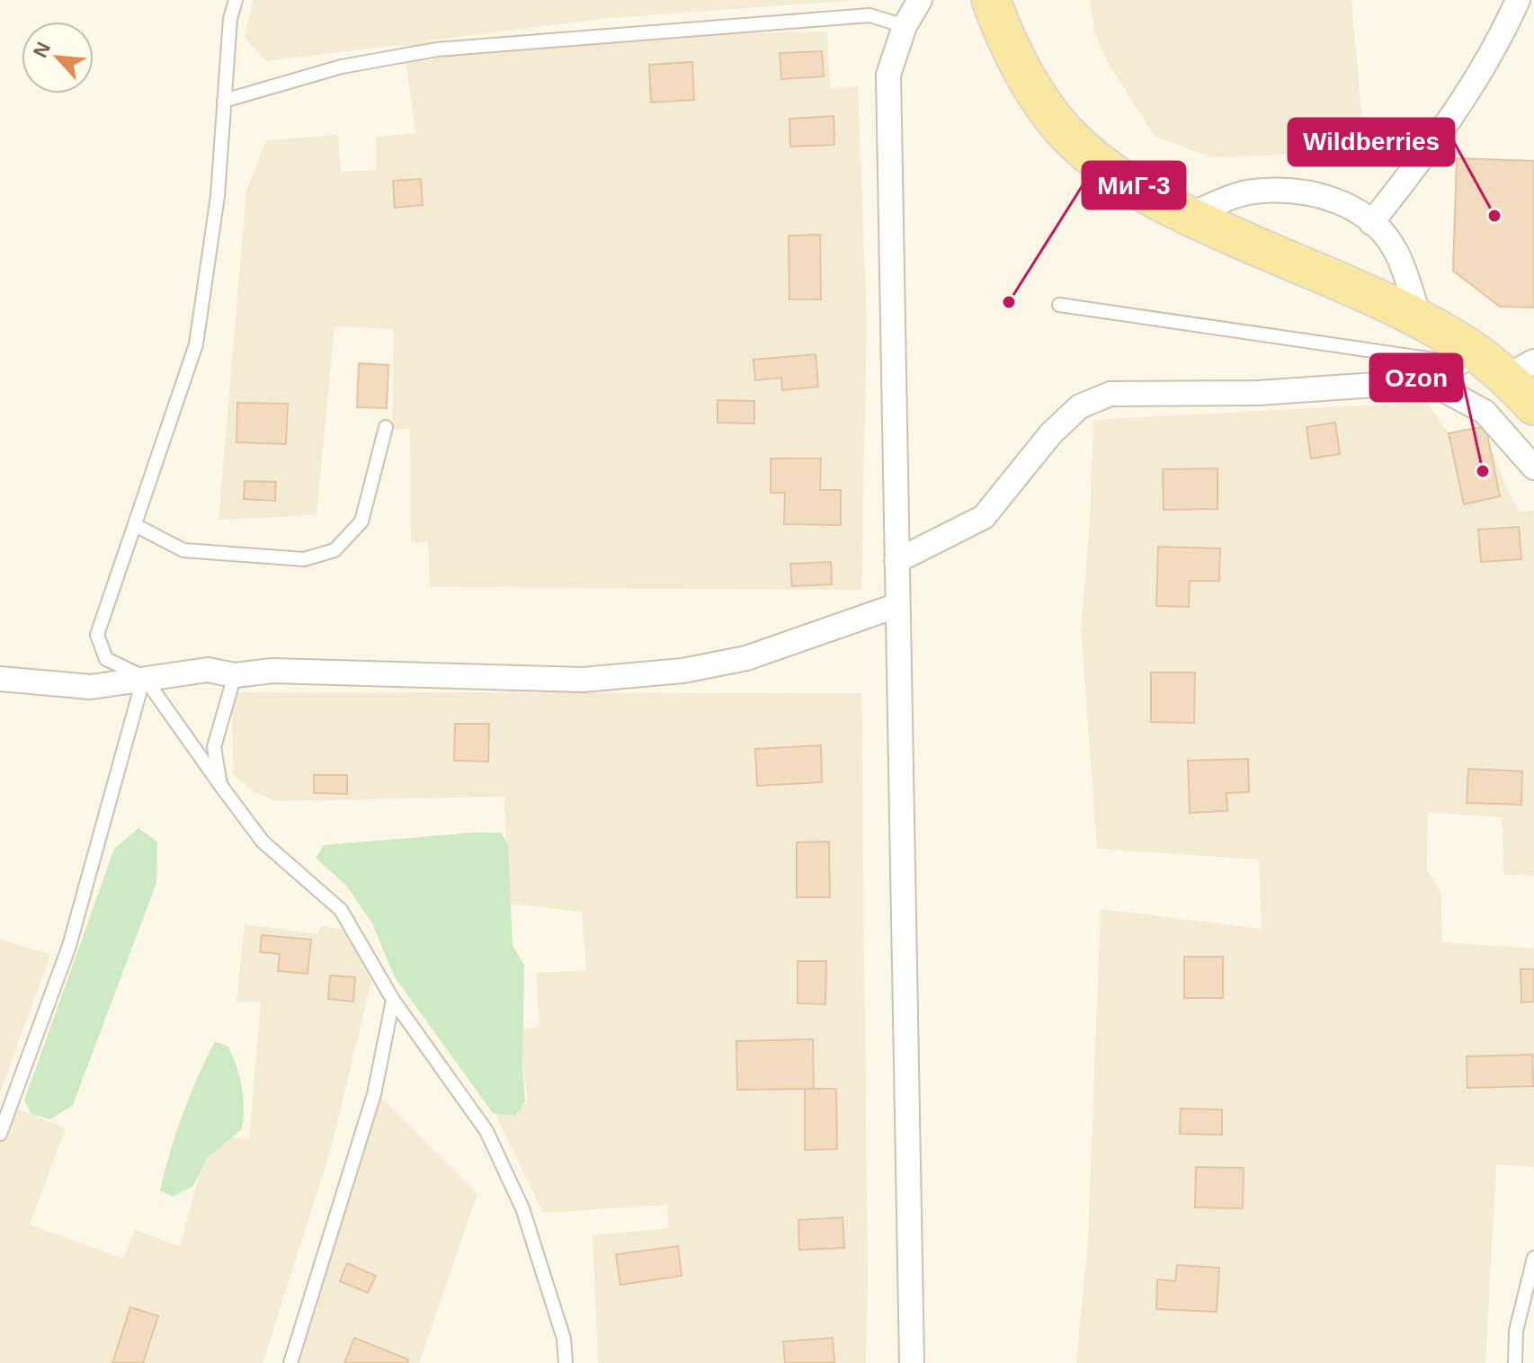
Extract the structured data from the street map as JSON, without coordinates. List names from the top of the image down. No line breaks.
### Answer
{"places":["Wildberries","МиГ-3","Ozon"],"north":"top left"}
